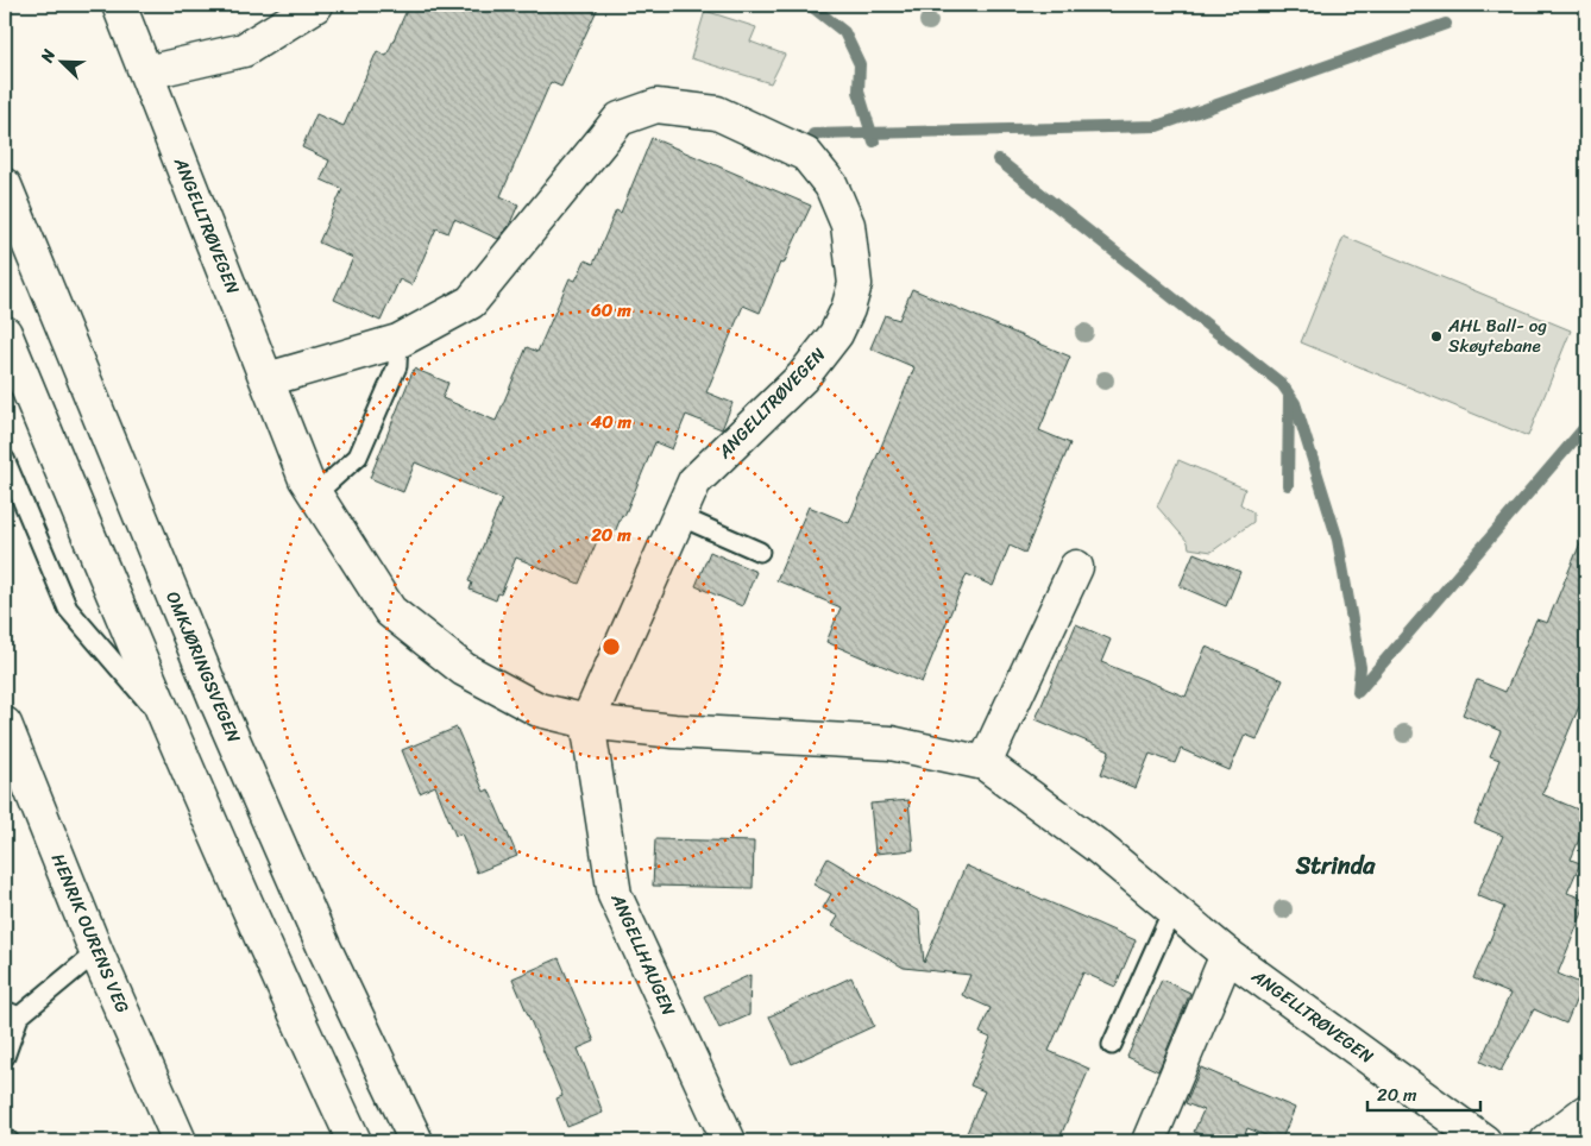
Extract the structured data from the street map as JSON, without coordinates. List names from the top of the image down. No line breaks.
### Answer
{"streets":{"main road":["ANGELLTRØVEGEN","OMKJØRINGSVEGEN","HENRIK OURENS VEG","ANGELLHAUGEN"]},"crossings":[["ANGELLTRØVEGEN","ANGELLHAUGEN"]],"districts":["Strinda"],"places":["AHL Ball- og Skøytebane"],"scale_bar":"20 m","north":"top left","rings":["60 m","40 m","20 m"]}
